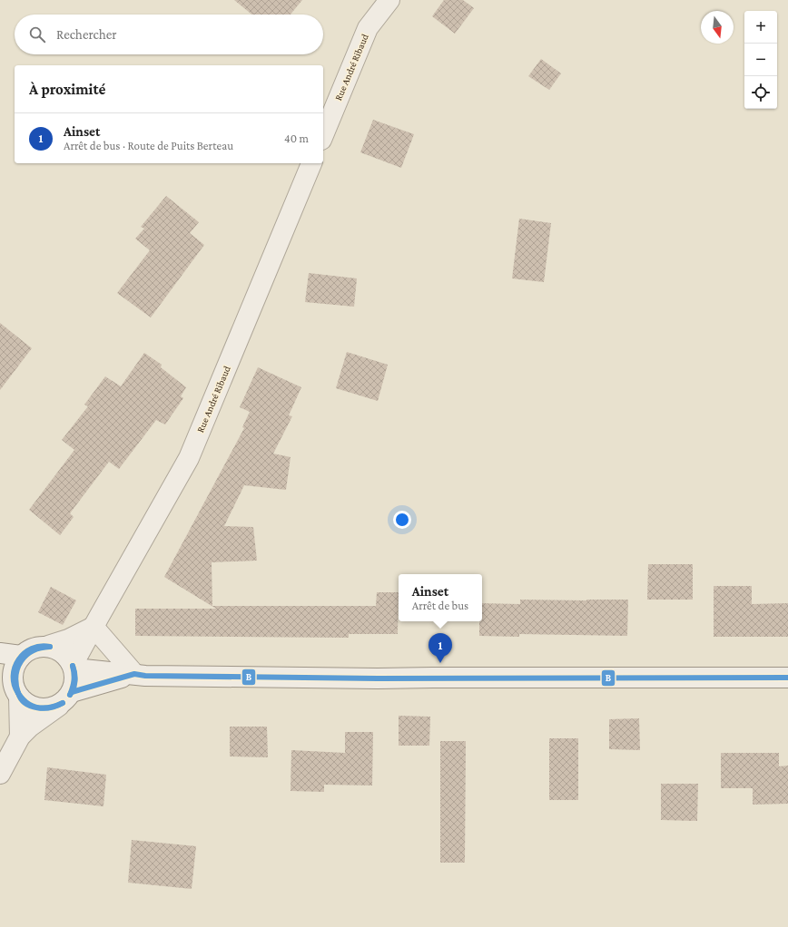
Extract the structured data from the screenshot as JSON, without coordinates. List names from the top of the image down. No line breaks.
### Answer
{"streets":{"street":["Rue André Ribaud"]},"lines":["transit line B"],"north":"bottom","page":{"map_buttons":["+","−"],"search":"Rechercher","heading":"À proximité","list":[{"mark":"1","name":"Ainset","note":"Arrêt de bus · Route de Puits Berteau","value":"40 m"}],"popup":["Ainset","Arrêt de bus"],"pins":"1"}}
